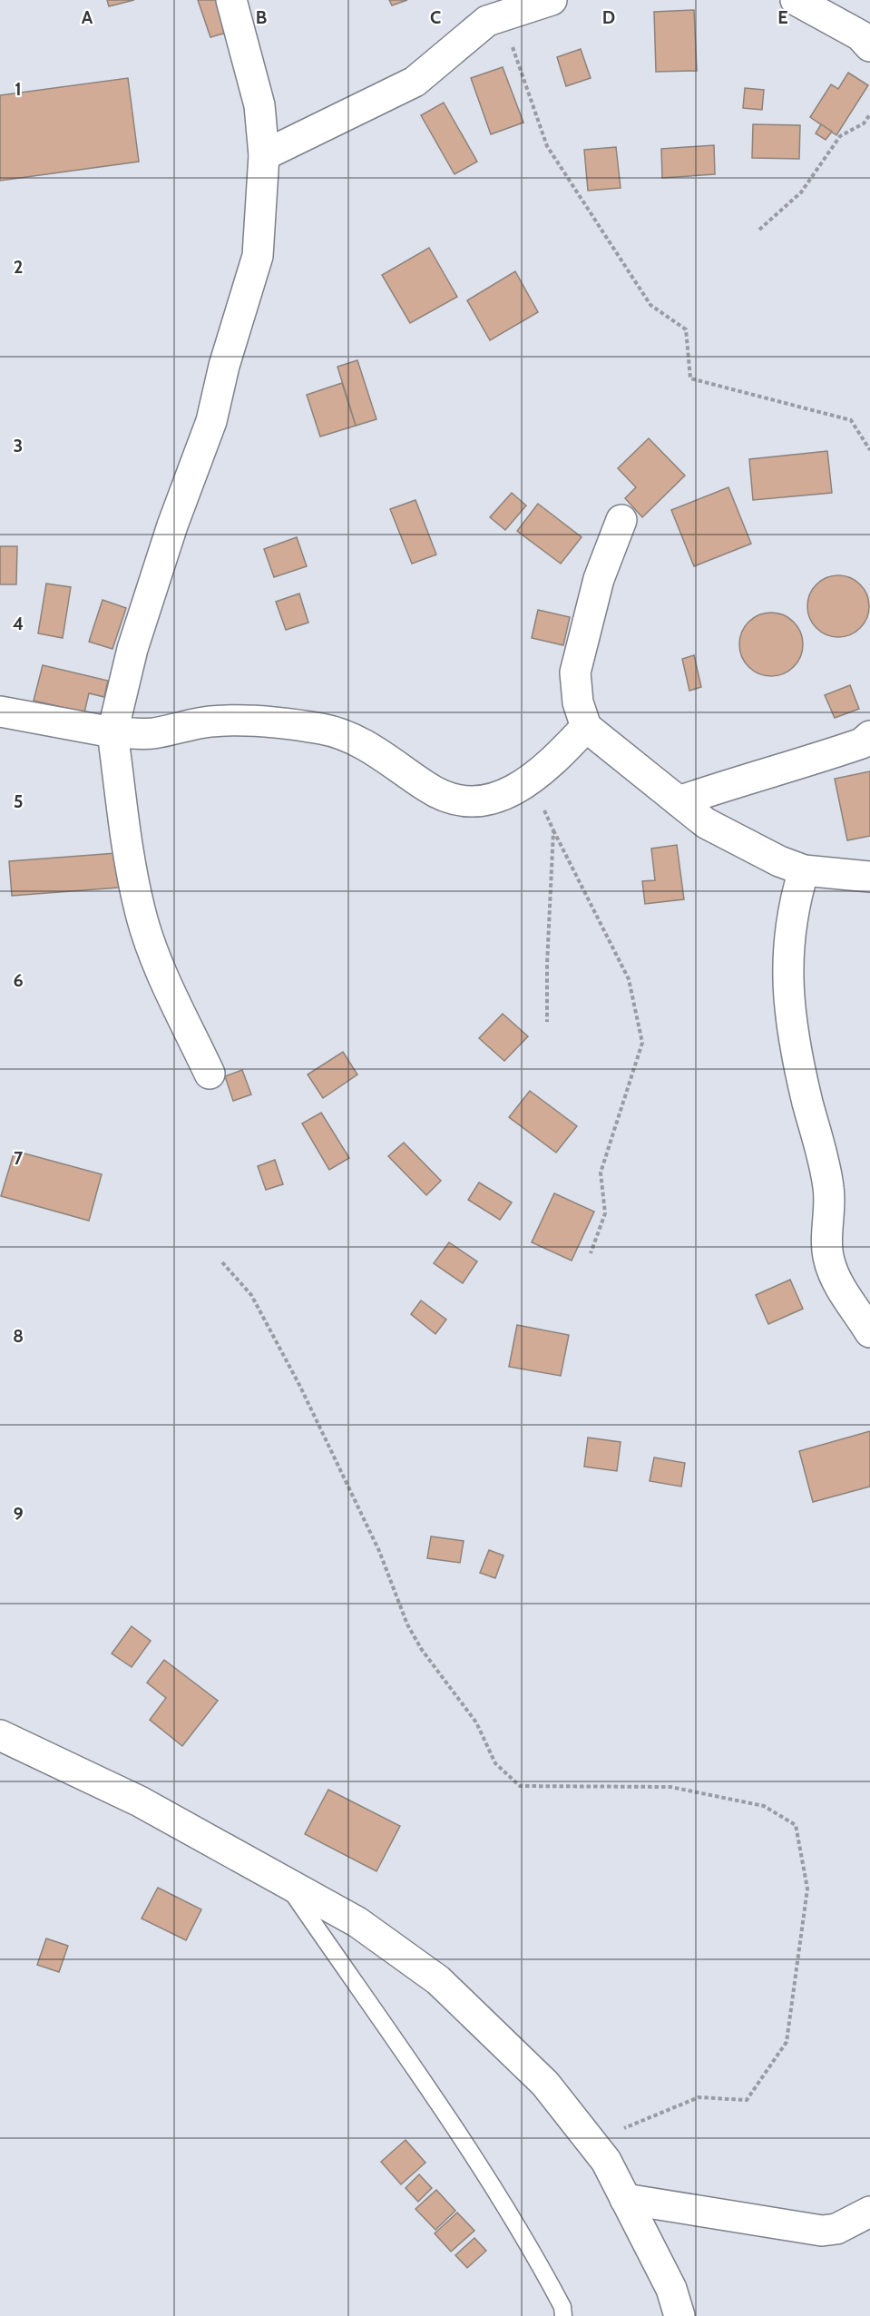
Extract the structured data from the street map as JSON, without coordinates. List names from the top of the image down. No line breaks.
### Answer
{"grid":{"columns":["A","B","C","D","E"],"rows":["1","2","3","4","5","6","7","8","9"]}}
